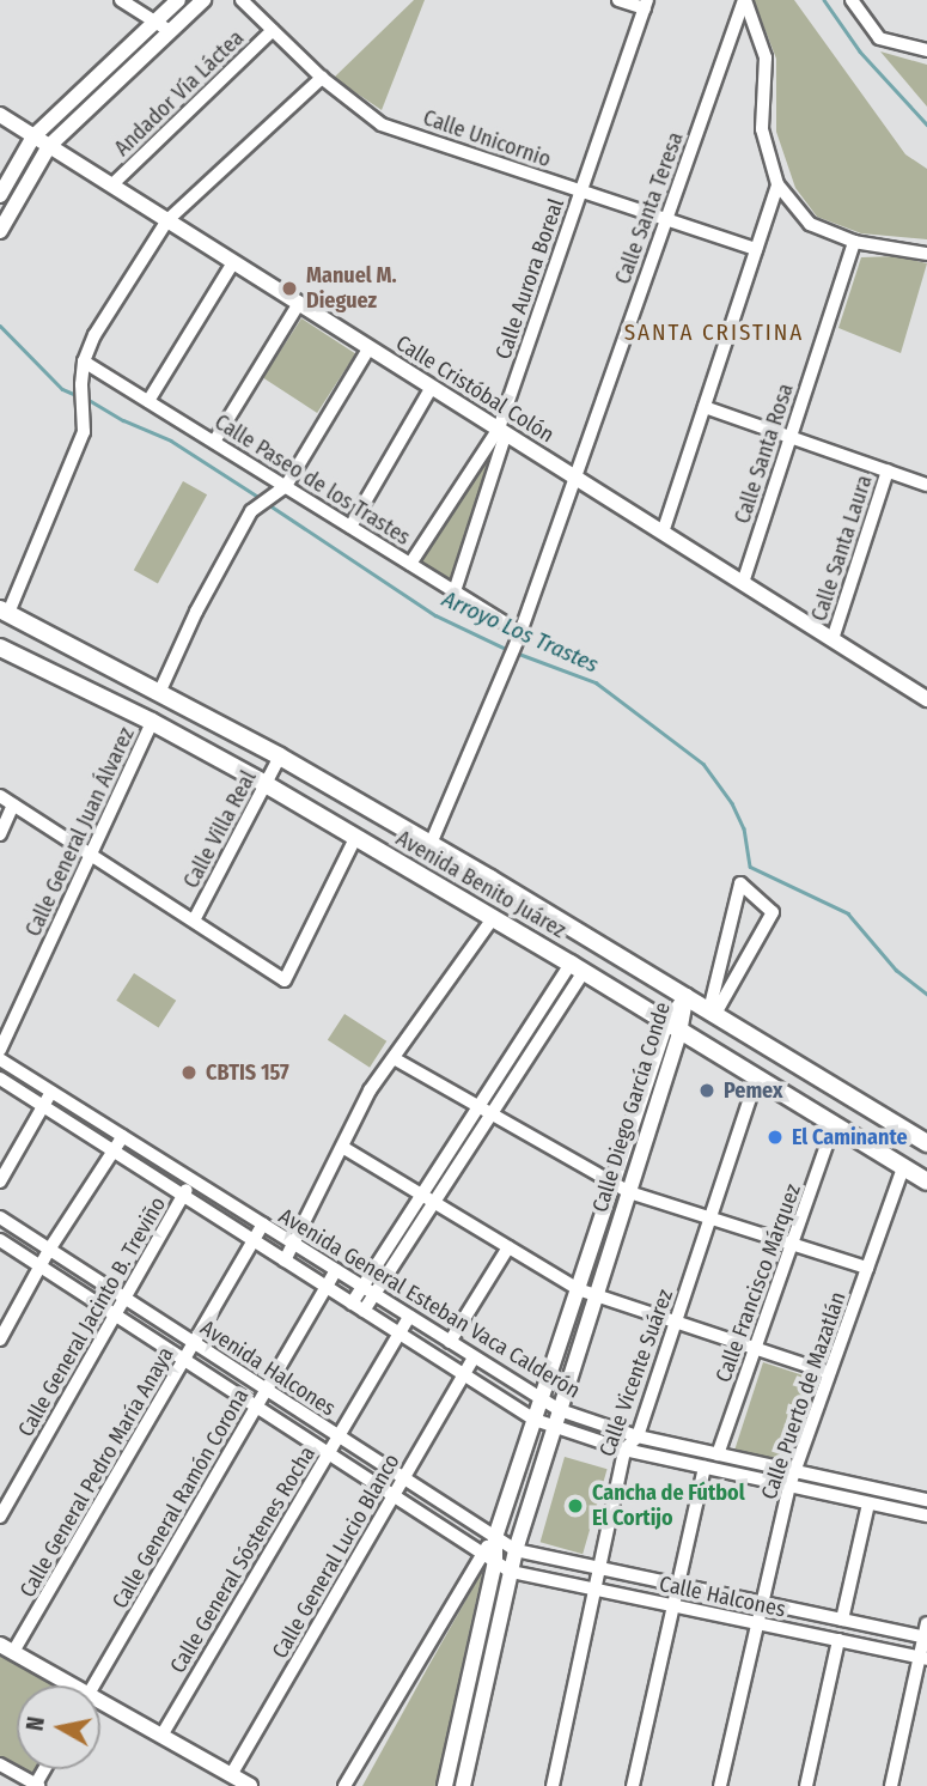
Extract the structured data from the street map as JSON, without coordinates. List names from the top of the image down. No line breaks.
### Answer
{"streets":{"main road":["Avenida Benito Juárez"],"street":["Andador Vía Láctea","Calle Unicornio","Calle Santa Teresa","Calle Aurora Boreal","Calle Cristóbal Colón","Calle Santa Rosa","Calle Paseo de los Trastes","Calle Santa Laura","Calle Villa Real","Calle General Juan Álvarez","Calle Diego García Conde","Calle Francisco Márquez","Avenida General Esteban Vaca Calderón","Calle General Jacinto B. Treviño","Avenida Halcones","Calle Vicente Suárez","Calle Puerto de Mazatlán","Calle General Pedro María Anaya","Calle General Ramón Corona","Calle General Lucio Blanco","Calle General Sóstenes Rocha","Calle Halcones"]},"crossings":[["Andador Vía Láctea","Calle Unicornio"],["Andador Vía Láctea","Calle Cristóbal Colón"],["Calle Unicornio","Calle Santa Teresa"],["Calle Unicornio","Calle Aurora Boreal"],["Calle Santa Teresa","Calle Cristóbal Colón"],["Calle Santa Teresa","Calle Paseo de los Trastes"],["Calle Santa Teresa","Avenida Benito Juárez"],["Calle Aurora Boreal","Calle Cristóbal Colón"],["Calle Aurora Boreal","Calle Paseo de los Trastes"],["Calle Cristóbal Colón","Calle Santa Rosa"],["Calle Cristóbal Colón","Calle Santa Laura"],["Calle Villa Real","Avenida Benito Juárez"],["Calle General Juan Álvarez","Avenida Benito Juárez"],["Avenida Benito Juárez","Calle Diego García Conde"],["Avenida Benito Juárez","Calle Francisco Márquez"],["Avenida Benito Juárez","Calle Vicente Suárez"],["Avenida Benito Juárez","Calle Puerto de Mazatlán"],["Calle Diego García Conde","Avenida General Esteban Vaca Calderón"],["Calle Diego García Conde","Avenida Halcones"],["Calle Diego García Conde","Calle Halcones"],["Calle Francisco Márquez","Avenida General Esteban Vaca Calderón"],["Avenida General Esteban Vaca Calderón","Calle General Jacinto B. Treviño"],["Avenida General Esteban Vaca Calderón","Calle Vicente Suárez"],["Avenida General Esteban Vaca Calderón","Calle Puerto de Mazatlán"],["Avenida General Esteban Vaca Calderón","Calle General Pedro María Anaya"],["Avenida General Esteban Vaca Calderón","Calle General Ramón Corona"],["Avenida General Esteban Vaca Calderón","Calle General Lucio Blanco"],["Avenida General Esteban Vaca Calderón","Calle General Sóstenes Rocha"],["Calle General Jacinto B. Treviño","Avenida Halcones"],["Avenida Halcones","Calle General Pedro María Anaya"],["Avenida Halcones","Calle General Ramón Corona"],["Avenida Halcones","Calle General Lucio Blanco"],["Avenida Halcones","Calle General Sóstenes Rocha"],["Avenida Halcones","Calle Halcones"],["Calle Vicente Suárez","Calle Halcones"],["Calle Puerto de Mazatlán","Calle Halcones"]],"districts":["SANTA CRISTINA"],"water":["Arroyo Los Trastes"],"places":["Manuel M. Dieguez","CBTIS 157","Pemex","El Caminante","Cancha de Fútbol El Cortijo"],"north":"left"}
